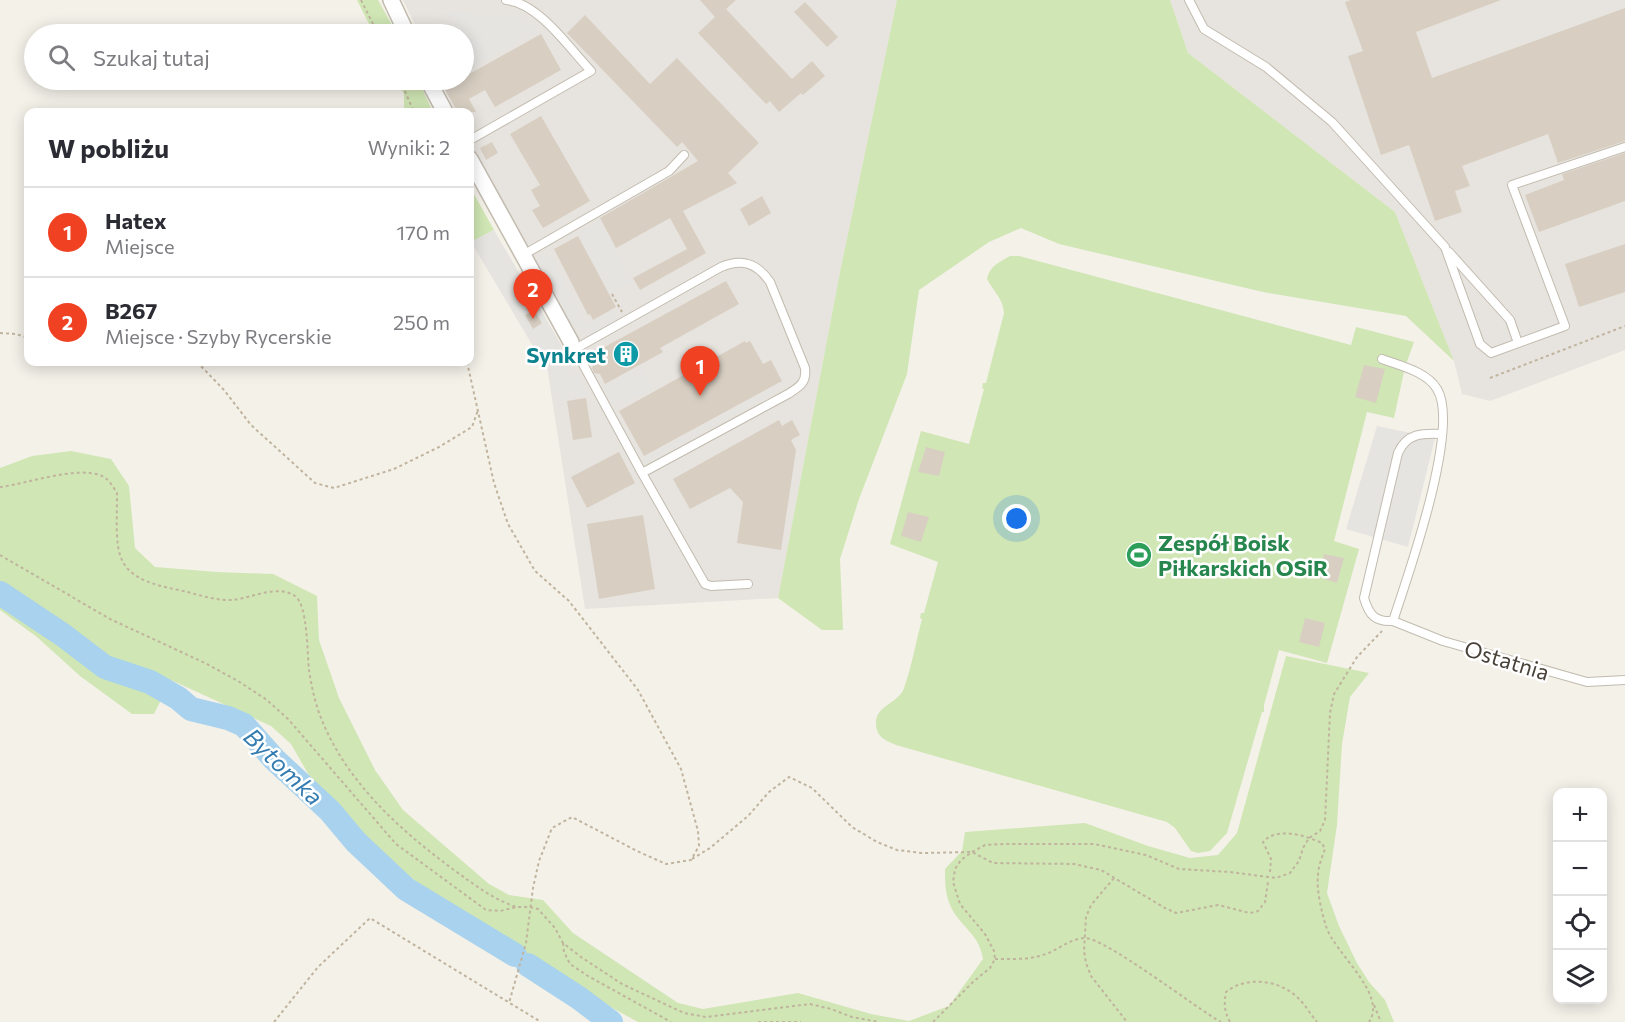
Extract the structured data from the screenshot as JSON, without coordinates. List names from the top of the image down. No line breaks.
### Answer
{"streets":{"lane":["Ostatnia"]},"water":["Bytomka"],"places":{"building":["Synkret"],"sports":["Zespół Boisk Piłkarskich OSiR"]},"page":{"search":"Szukaj tutaj","heading":["W pobliżu","Wyniki: 2"],"list":[{"mark":"1","name":"Hatex","note":"Miejsce","value":"170 m"},{"mark":"2","name":"B267","note":"Miejsce · Szyby Rycerskie","value":"250 m"}],"pins":["2","1"],"map_buttons":["+","−"]}}
